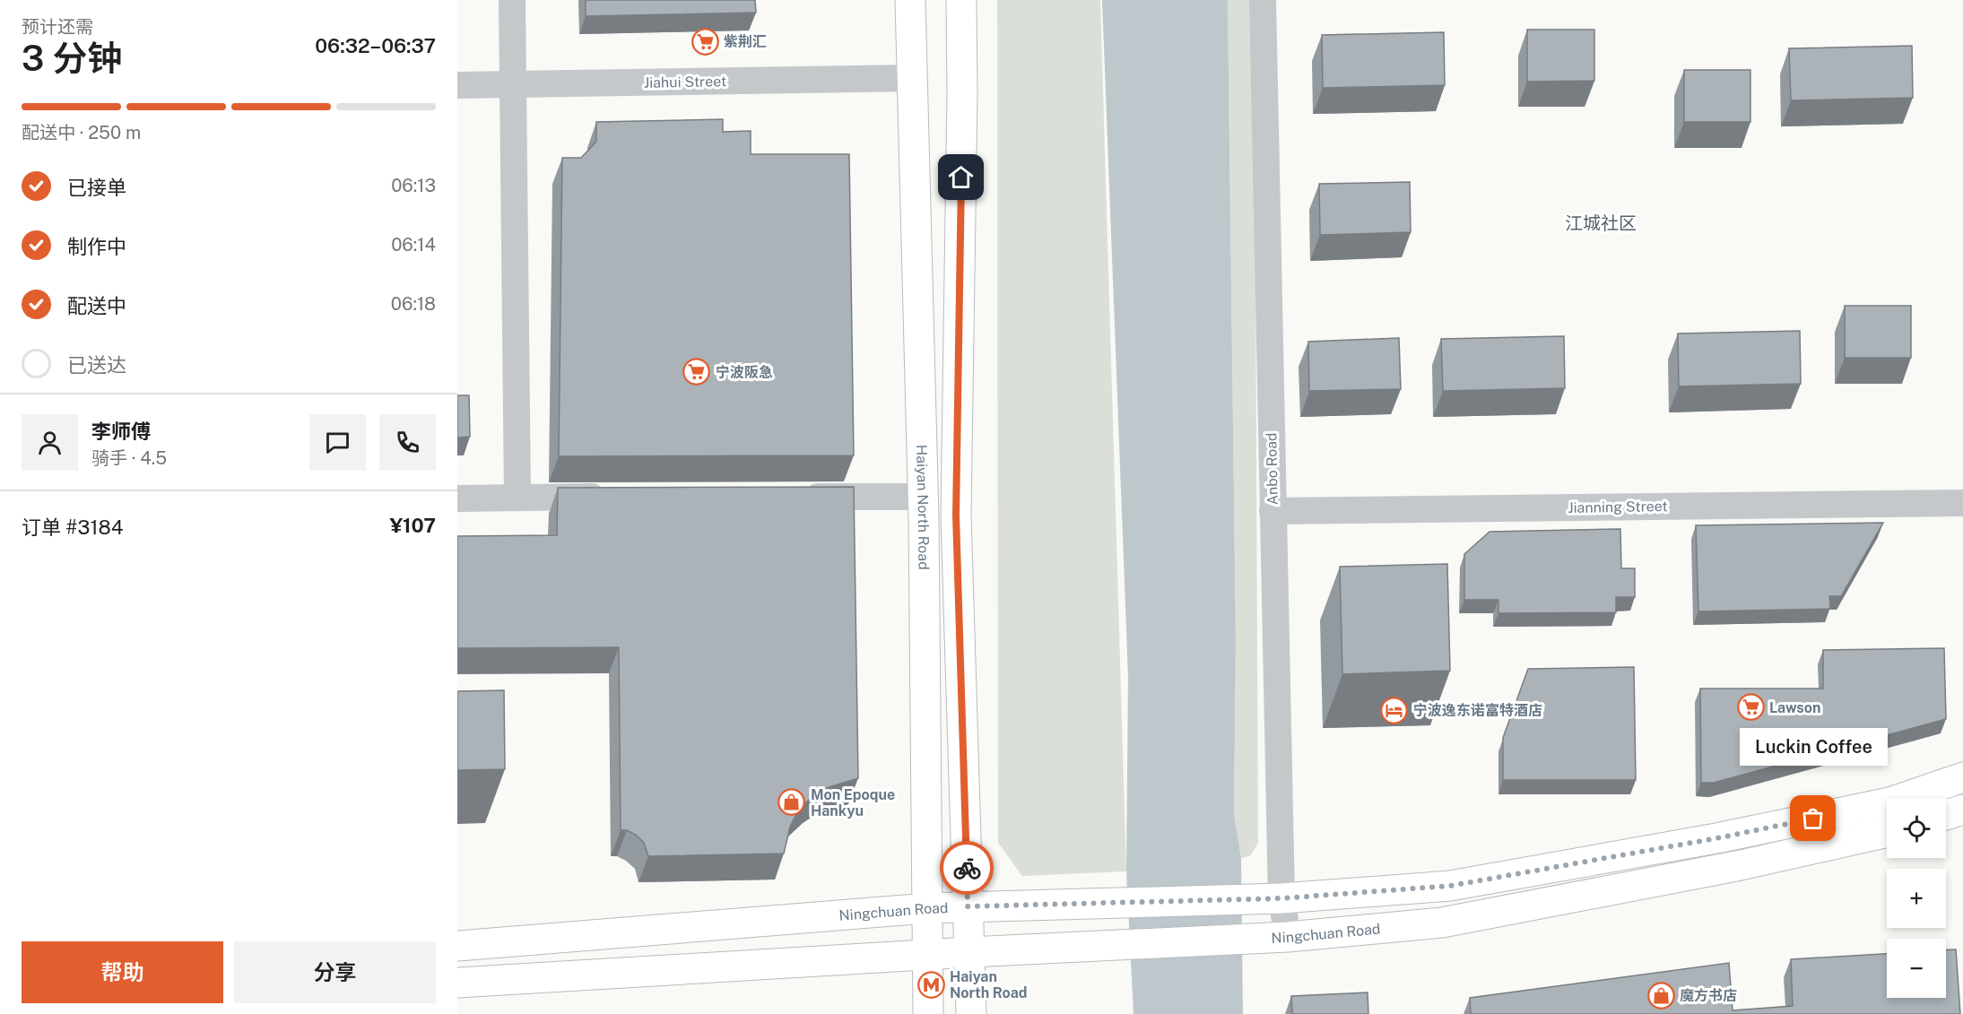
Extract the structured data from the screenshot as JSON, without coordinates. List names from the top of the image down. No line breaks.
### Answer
{"streets":{"main road":["Haiyan North Road","Ningchuan Road"],"street":["Jiahui Street","Anbo Road","Jianning Street"]},"crossings":[["Jiahui Street","Haiyan North Road"],["Anbo Road","Jianning Street"],["Anbo Road","Ningchuan Road"],["Haiyan North Road","Ningchuan Road"]],"districts":["江城社区"],"places":{"supermarket":["紫荆汇","宁波阪急","Lawson"],"hotel":["宁波逸东诺富特酒店"],"shop":["Mon Epoque Hankyu","魔方书店"],"other":["Luckin Coffee"],"metro station":["Haiyan North Road"]},"page":{"heading":["3 分钟","预计还需","06:32–06:37"],"panel":["李师傅","骑手 · 4.5","订单 #3184","¥107"],"bar":"配送中 · 250 m","list":[["已接单","06:13"],["制作中","06:14"],["配送中","06:18"],"已送达"],"bubble":"Luckin Coffee","map_buttons":["+","−"],"buttons":["帮助","分享"]}}
